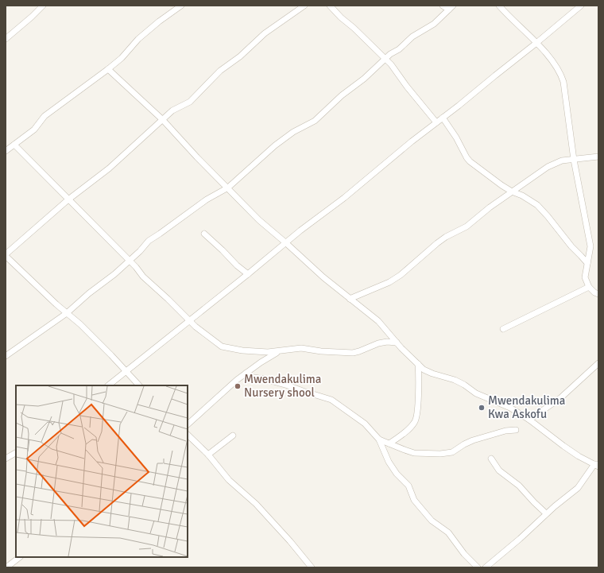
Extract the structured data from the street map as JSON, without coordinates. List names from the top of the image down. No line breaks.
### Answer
{"places":["Mwendakulima Nursery shool","Mwendakulima Kwa Askofu"]}
